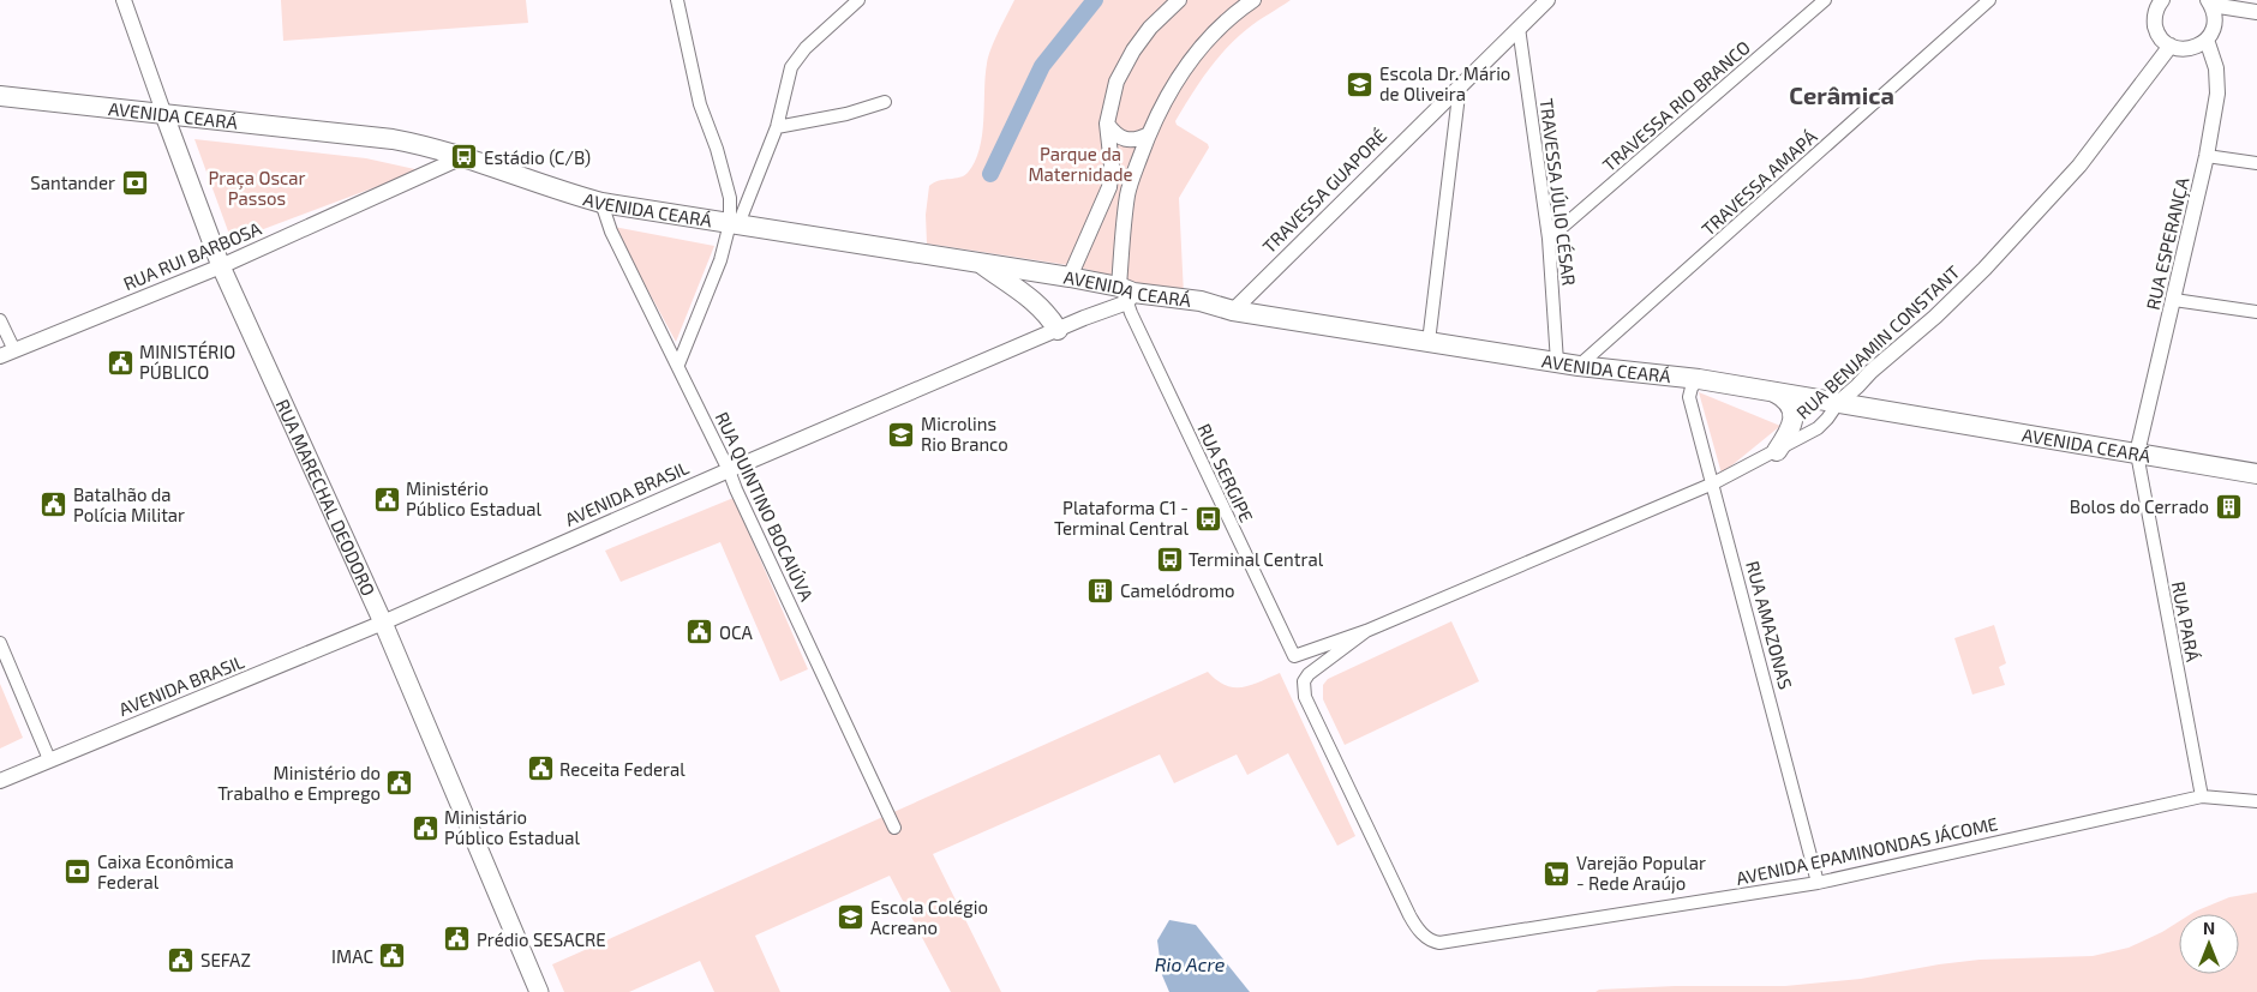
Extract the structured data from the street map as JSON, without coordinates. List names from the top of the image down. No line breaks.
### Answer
{"streets":{"main road":["AVENIDA CEARÁ","RUA MARECHAL DEODORO"],"street":["TRAVESSA RIO BRANCO","TRAVESSA AMAPÁ","TRAVESSA GUAPORÉ","TRAVESSA JÚLIO CÉSAR","RUA ESPERANÇA","RUA RUI BARBOSA","RUA BENJAMIN CONSTANT","RUA SERGIPE","AVENIDA BRASIL","RUA QUINTINO BOCAIÚVA","RUA PARÁ","RUA AMAZONAS","AVENIDA EPAMINONDAS JÁCOME"]},"crossings":[["TRAVESSA RIO BRANCO","TRAVESSA JÚLIO CÉSAR"],["AVENIDA CEARÁ","TRAVESSA AMAPÁ"],["AVENIDA CEARÁ","TRAVESSA GUAPORÉ"],["AVENIDA CEARÁ","TRAVESSA JÚLIO CÉSAR"],["AVENIDA CEARÁ","RUA ESPERANÇA"],["AVENIDA CEARÁ","RUA RUI BARBOSA"],["AVENIDA CEARÁ","RUA BENJAMIN CONSTANT"],["AVENIDA CEARÁ","RUA SERGIPE"],["AVENIDA CEARÁ","AVENIDA BRASIL"],["AVENIDA CEARÁ","RUA MARECHAL DEODORO"],["AVENIDA CEARÁ","RUA QUINTINO BOCAIÚVA"],["AVENIDA CEARÁ","RUA PARÁ"],["AVENIDA CEARÁ","RUA AMAZONAS"],["TRAVESSA GUAPORÉ","TRAVESSA JÚLIO CÉSAR"],["RUA ESPERANÇA","RUA PARÁ"],["RUA RUI BARBOSA","RUA MARECHAL DEODORO"],["RUA BENJAMIN CONSTANT","RUA SERGIPE"],["RUA BENJAMIN CONSTANT","RUA AMAZONAS"],["RUA BENJAMIN CONSTANT","AVENIDA EPAMINONDAS JÁCOME"],["RUA SERGIPE","AVENIDA BRASIL"],["AVENIDA BRASIL","RUA MARECHAL DEODORO"],["AVENIDA BRASIL","RUA QUINTINO BOCAIÚVA"],["RUA PARÁ","AVENIDA EPAMINONDAS JÁCOME"],["RUA AMAZONAS","AVENIDA EPAMINONDAS JÁCOME"]],"districts":["Cerâmica"],"water":["Rio Acre"],"parks":["Parque da Maternidade","Praça Oscar Passos"],"places":{"school or university":["Escola Dr. Mário de Oliveira","Microlins Rio Branco","Escola Colégio Acreano"],"bus stop":["Estádio (C/B)","Plataforma C1 - Terminal Central","Terminal Central"],"bank":["Santander","Caixa Econômica Federal"],"public building":["MINISTÉRIO PÚBLICO","Ministério Público Estadual","Batalhão da Polícia Militar","OCA","Receita Federal","Ministério do Trabalho e Emprego","Ministário Público Estadual","Prédio SESACRE","IMAC","SEFAZ"],"building":["Bolos do Cerrado","Camelódromo"],"supermarket":["Varejão Popular - Rede Araújo"]},"north":"top"}
